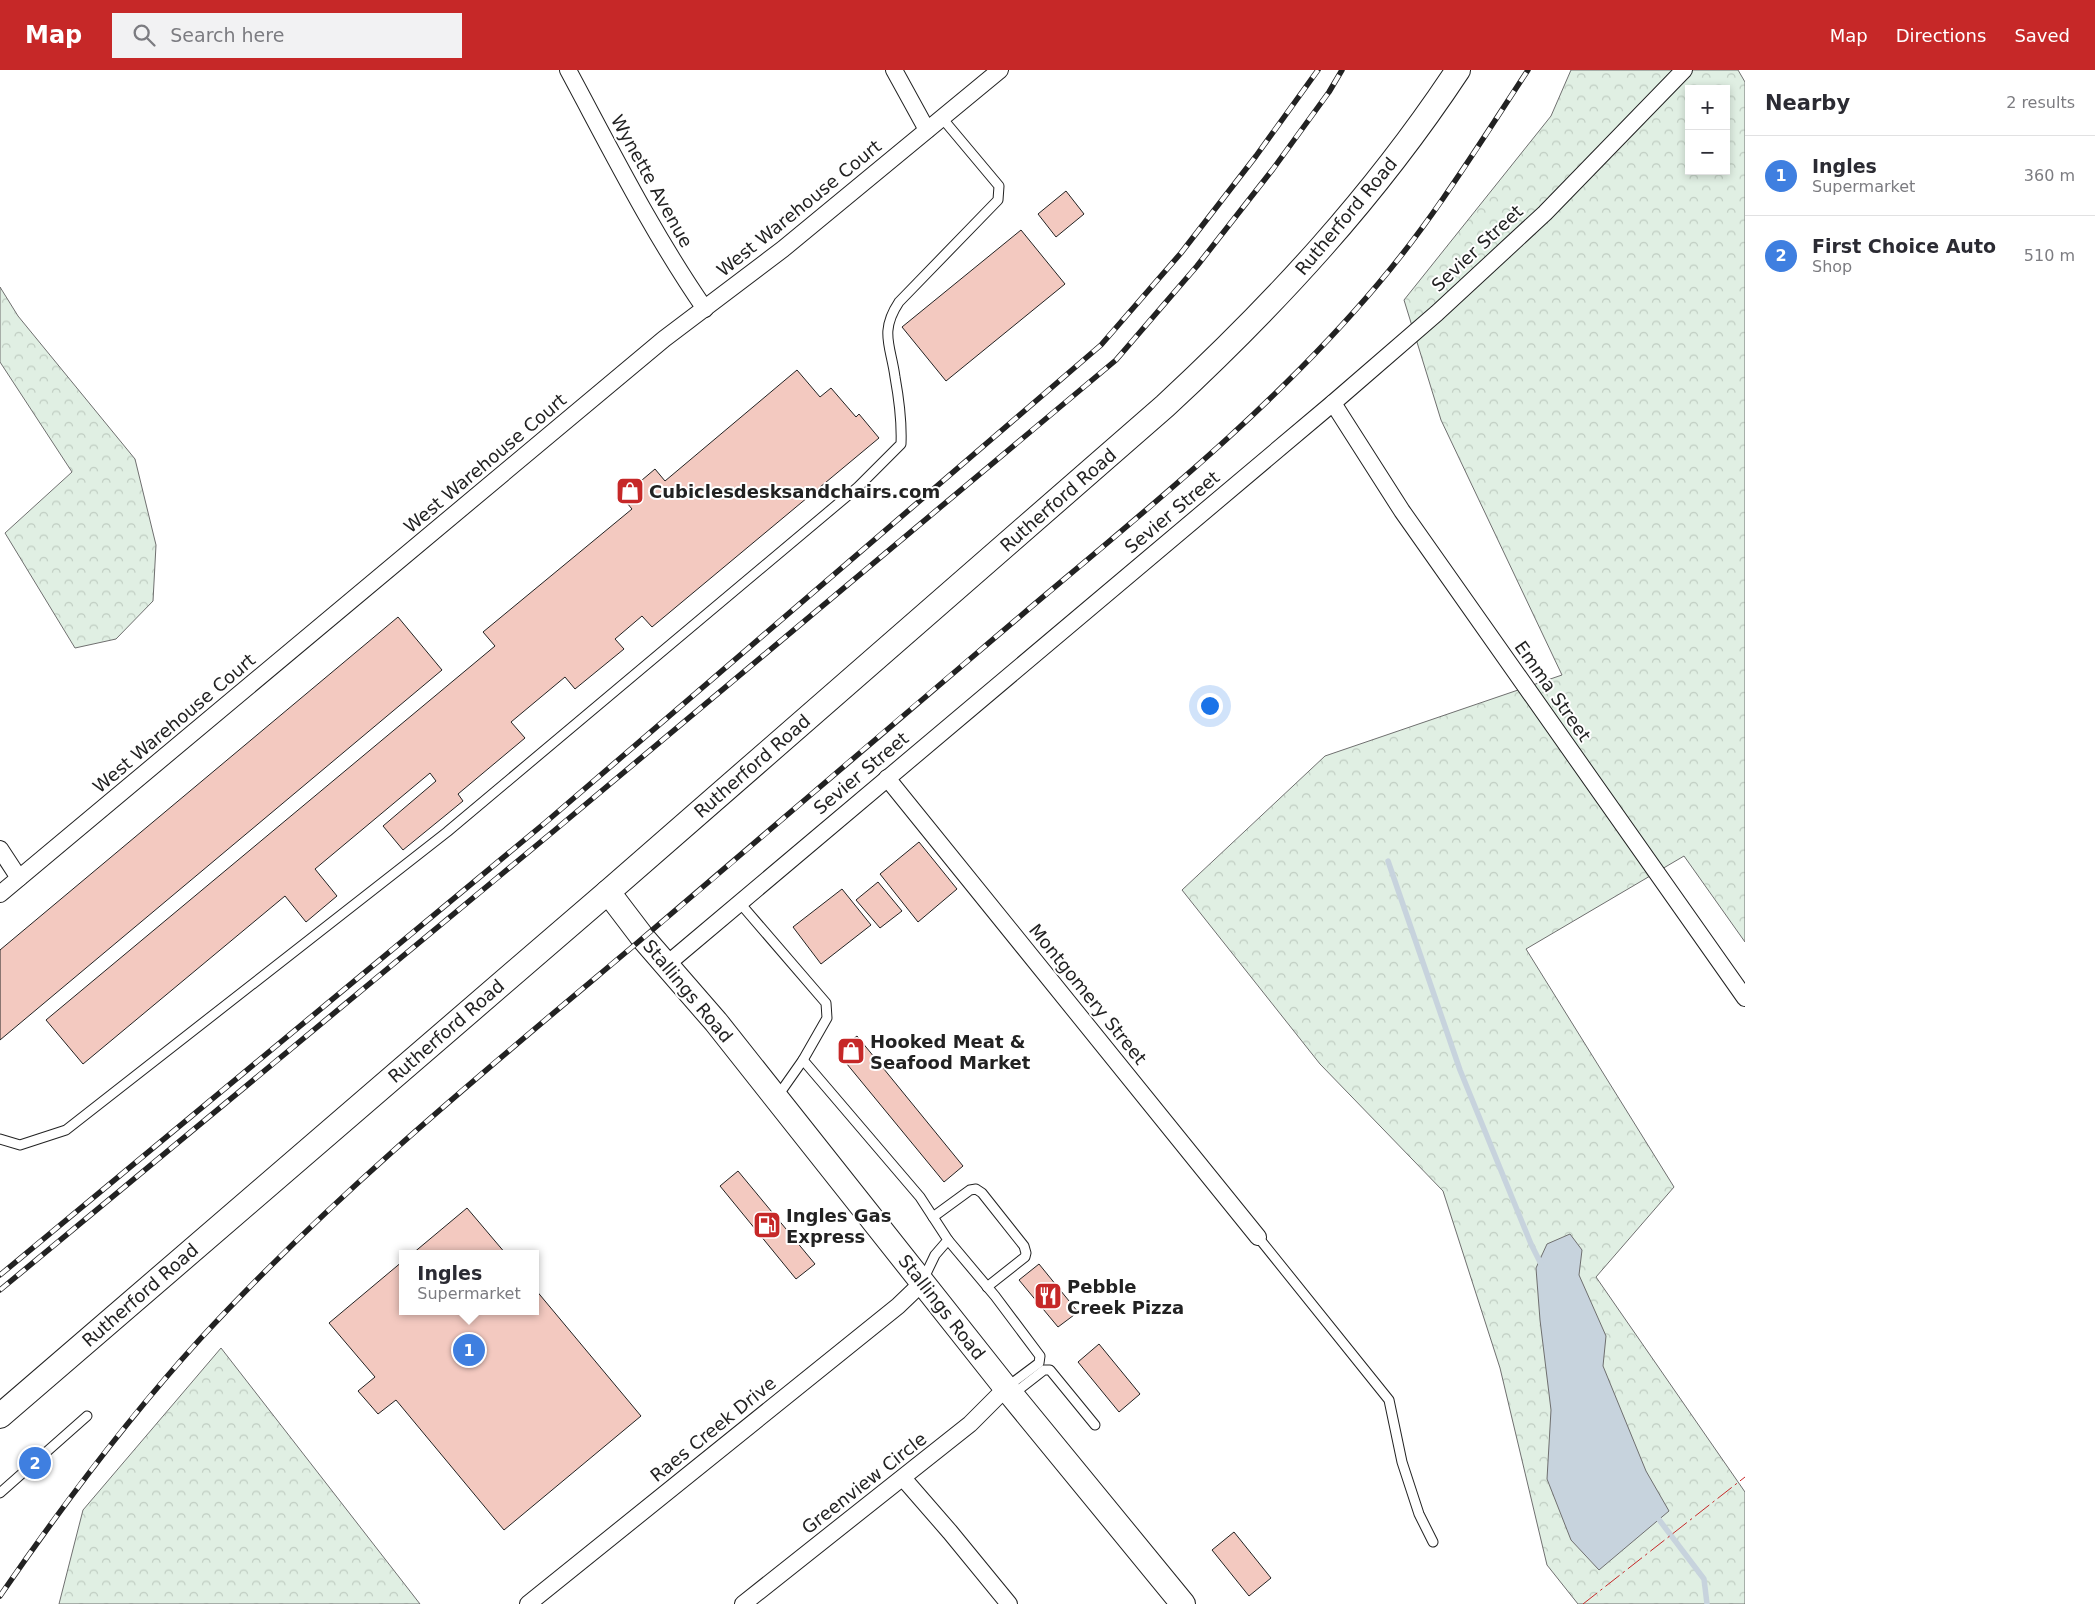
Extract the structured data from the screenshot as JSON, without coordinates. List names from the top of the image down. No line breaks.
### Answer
{"streets":{"street":["Wynette Avenue","West Warehouse Court","Rutherford Road","Sevier Street","Emma Street","Stallings Road","Montgomery Street","Raes Creek Drive","Greenview Circle"]},"crossings":[["Wynette Avenue","West Warehouse Court"],["Rutherford Road","Stallings Road"],["Sevier Street","Emma Street"],["Sevier Street","Stallings Road"],["Sevier Street","Montgomery Street"],["Stallings Road","Raes Creek Drive"],["Stallings Road","Greenview Circle"]],"places":{"shop":["Cubiclesdesksandchairs.com","Hooked Meat & Seafood Market"],"fuel station":["Ingles Gas Express"],"restaurant":["Pebble Creek Pizza"]},"page":{"header":"Map","search":"Search here","nav":["Map","Directions","Saved"],"heading":["Nearby","2 results"],"map_buttons":["+","−"],"list":[{"mark":"1","name":"Ingles","note":"Supermarket","value":"360 m"},{"mark":"2","name":"First Choice Auto","note":"Shop","value":"510 m"}],"popup":["Ingles","Supermarket"],"pins":["1","2"]}}
